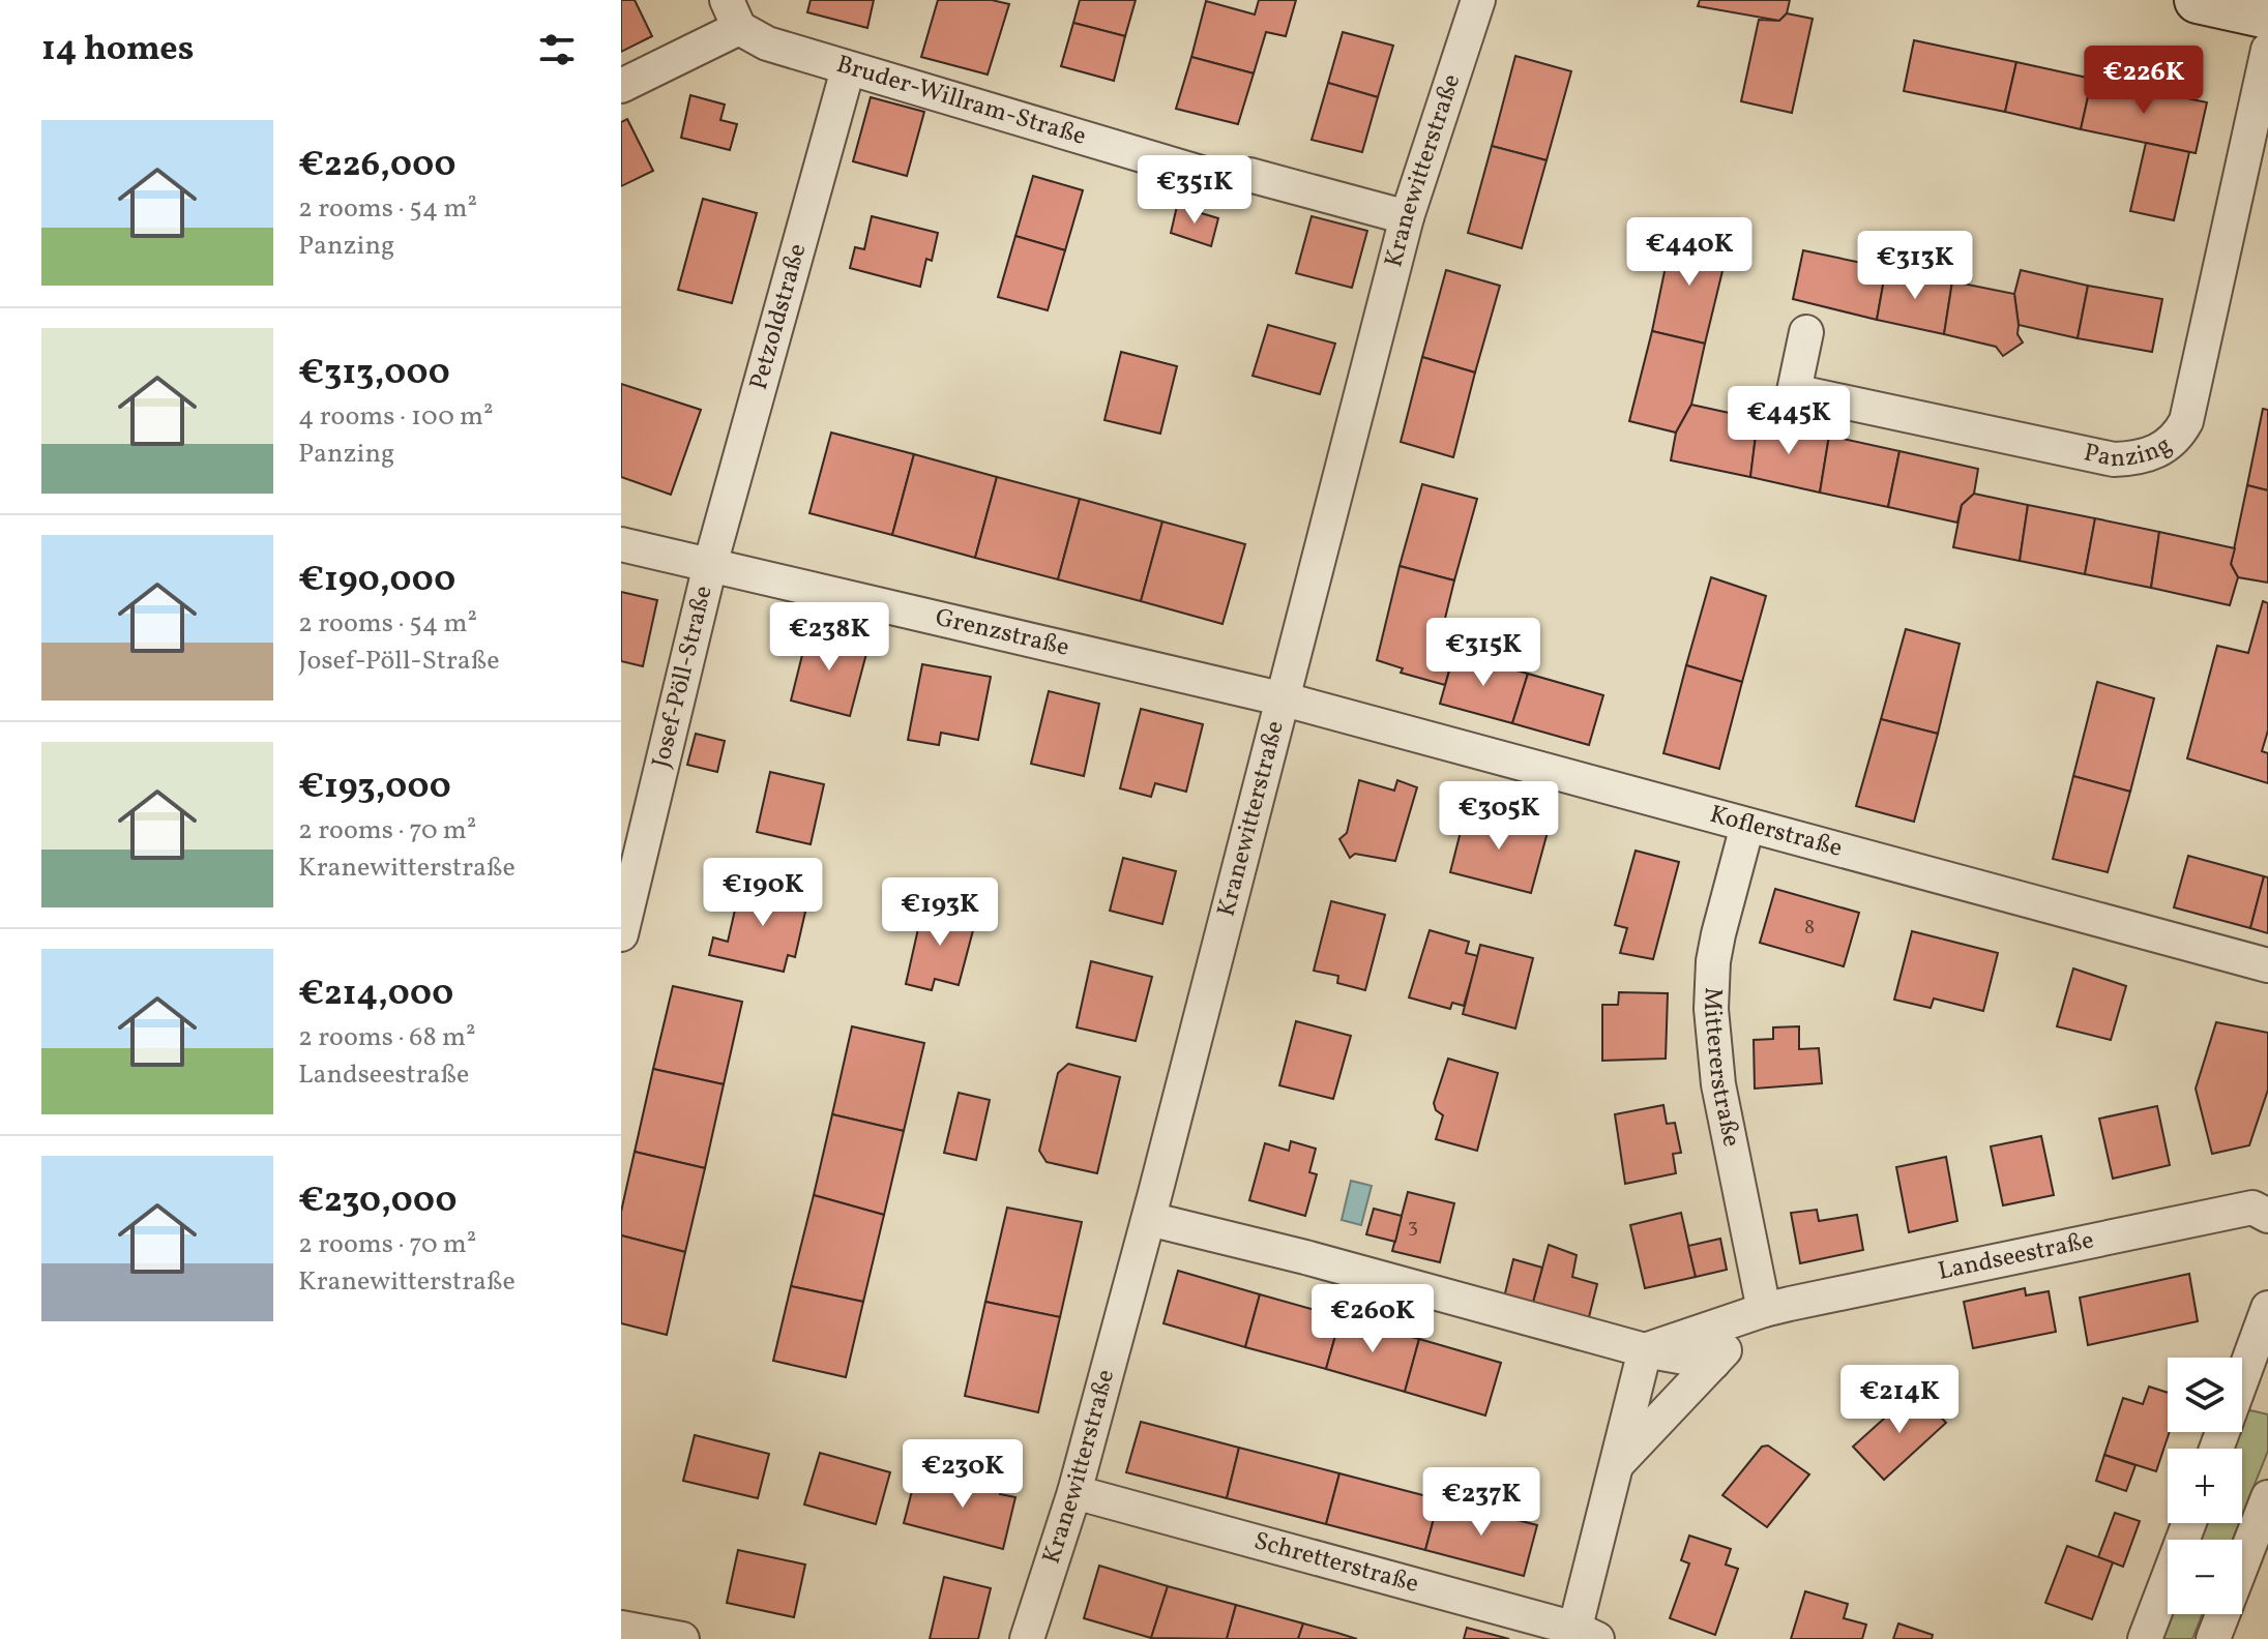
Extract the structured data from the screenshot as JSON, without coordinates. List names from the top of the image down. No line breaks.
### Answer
{"streets":{"street":["Bruder-Willram-Straße","Kranewitterstraße","Petzoldstraße","Panzing","Grenzstraße","Josef-Pöll-Straße","Koflerstraße","Mittererstraße","Landseestraße","Schretterstraße"]},"crossings":[["Bruder-Willram-Straße","Kranewitterstraße"],["Bruder-Willram-Straße","Petzoldstraße"],["Kranewitterstraße","Grenzstraße"],["Kranewitterstraße","Koflerstraße"],["Kranewitterstraße","Schretterstraße"],["Petzoldstraße","Grenzstraße"],["Petzoldstraße","Josef-Pöll-Straße"],["Grenzstraße","Josef-Pöll-Straße"],["Grenzstraße","Koflerstraße"],["Koflerstraße","Mittererstraße"],["Mittererstraße","Landseestraße"]],"house_numbers":["8","3"],"page":{"heading":"14 homes","price":["€226K","€351K","€440K","€313K","€445K","€238K","€315K","€305K","€190K","€193K","€260K","€214K","€230K","€237K"],"list":[{"name":"€226,000","note":"2 rooms · 54 m² · Panzing"},{"name":"€313,000","note":"4 rooms · 100 m² · Panzing"},{"name":"€190,000","note":"2 rooms · 54 m² · Josef-Pöll-Straße"},{"name":"€193,000","note":"2 rooms · 70 m² · Kranewitterstraße"},{"name":"€214,000","note":"2 rooms · 68 m² · Landseestraße"},{"name":"€230,000","note":"2 rooms · 70 m² · Kranewitterstraße"}],"map_buttons":["+","−"]}}
